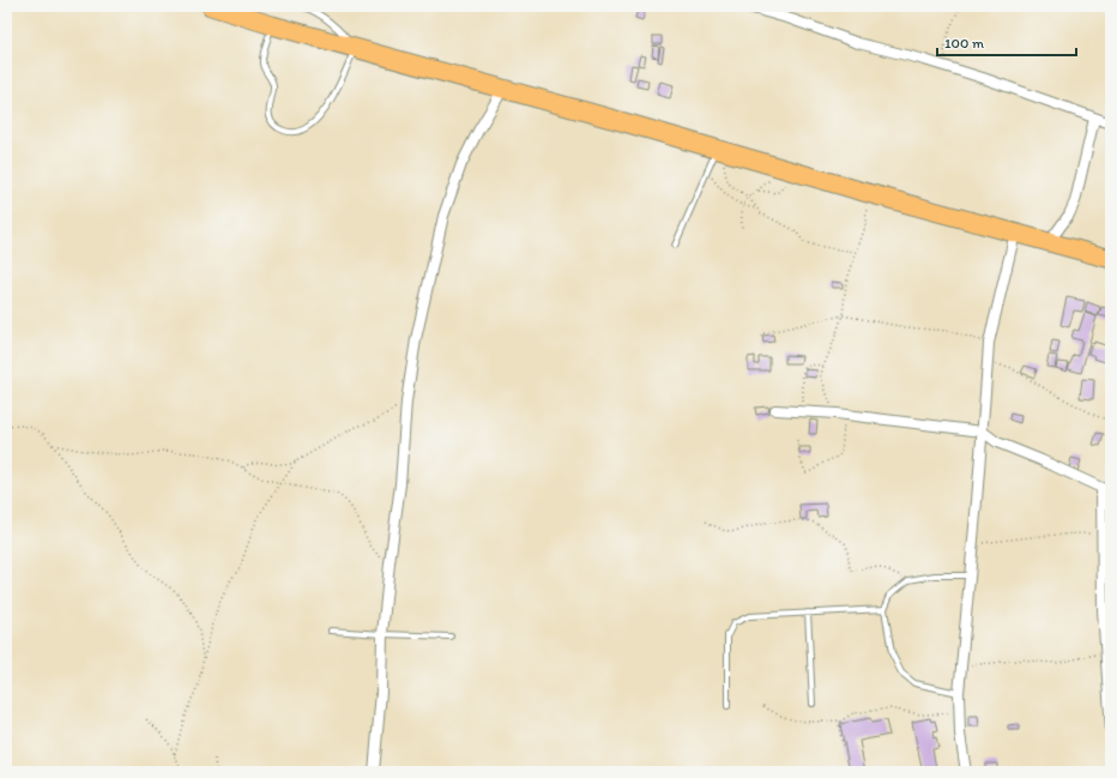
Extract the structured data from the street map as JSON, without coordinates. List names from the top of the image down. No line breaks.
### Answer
{"scale_bar":"100 m"}
